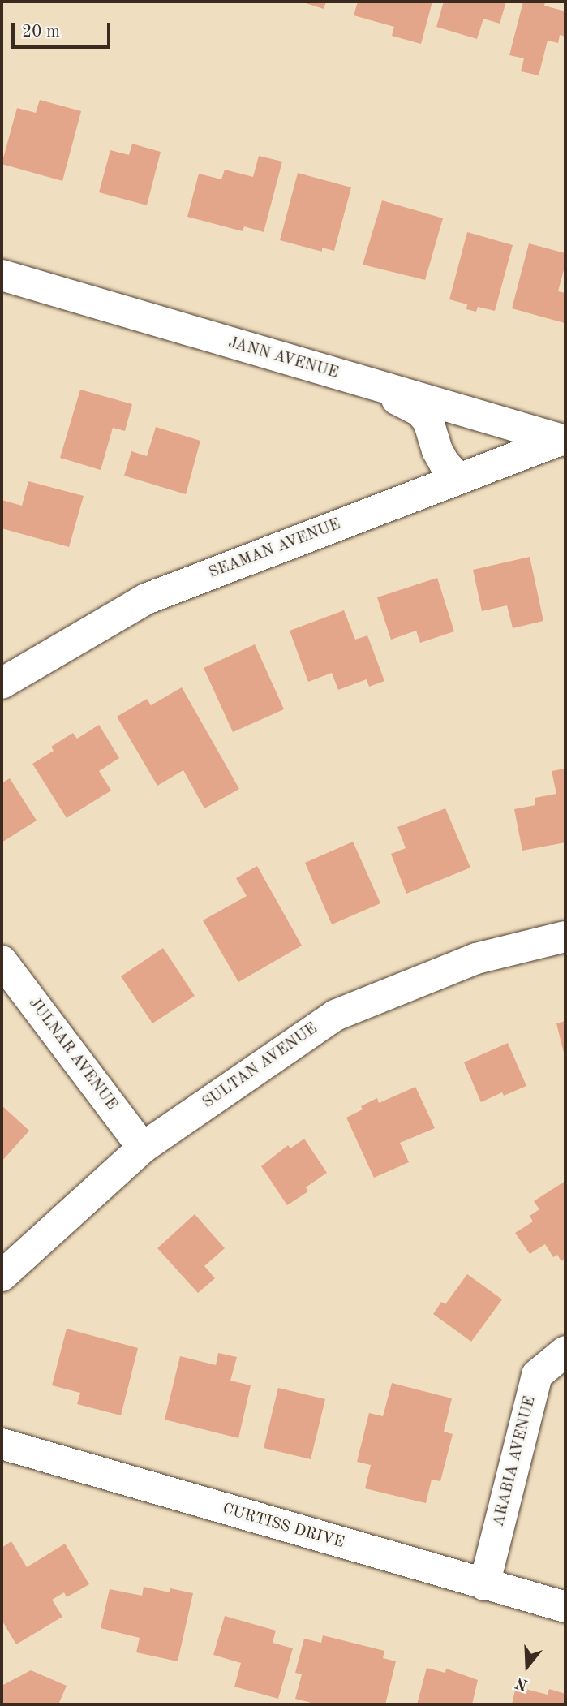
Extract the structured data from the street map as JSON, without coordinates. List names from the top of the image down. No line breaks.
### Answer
{"streets":{"street":["JANN AVENUE","SEAMAN AVENUE","JULNAR AVENUE","SULTAN AVENUE","ARABIA AVENUE","CURTISS DRIVE"]},"crossings":[["JANN AVENUE","SEAMAN AVENUE"],["JULNAR AVENUE","SULTAN AVENUE"],["ARABIA AVENUE","CURTISS DRIVE"]],"scale_bar":"20 m","north":"bottom"}
